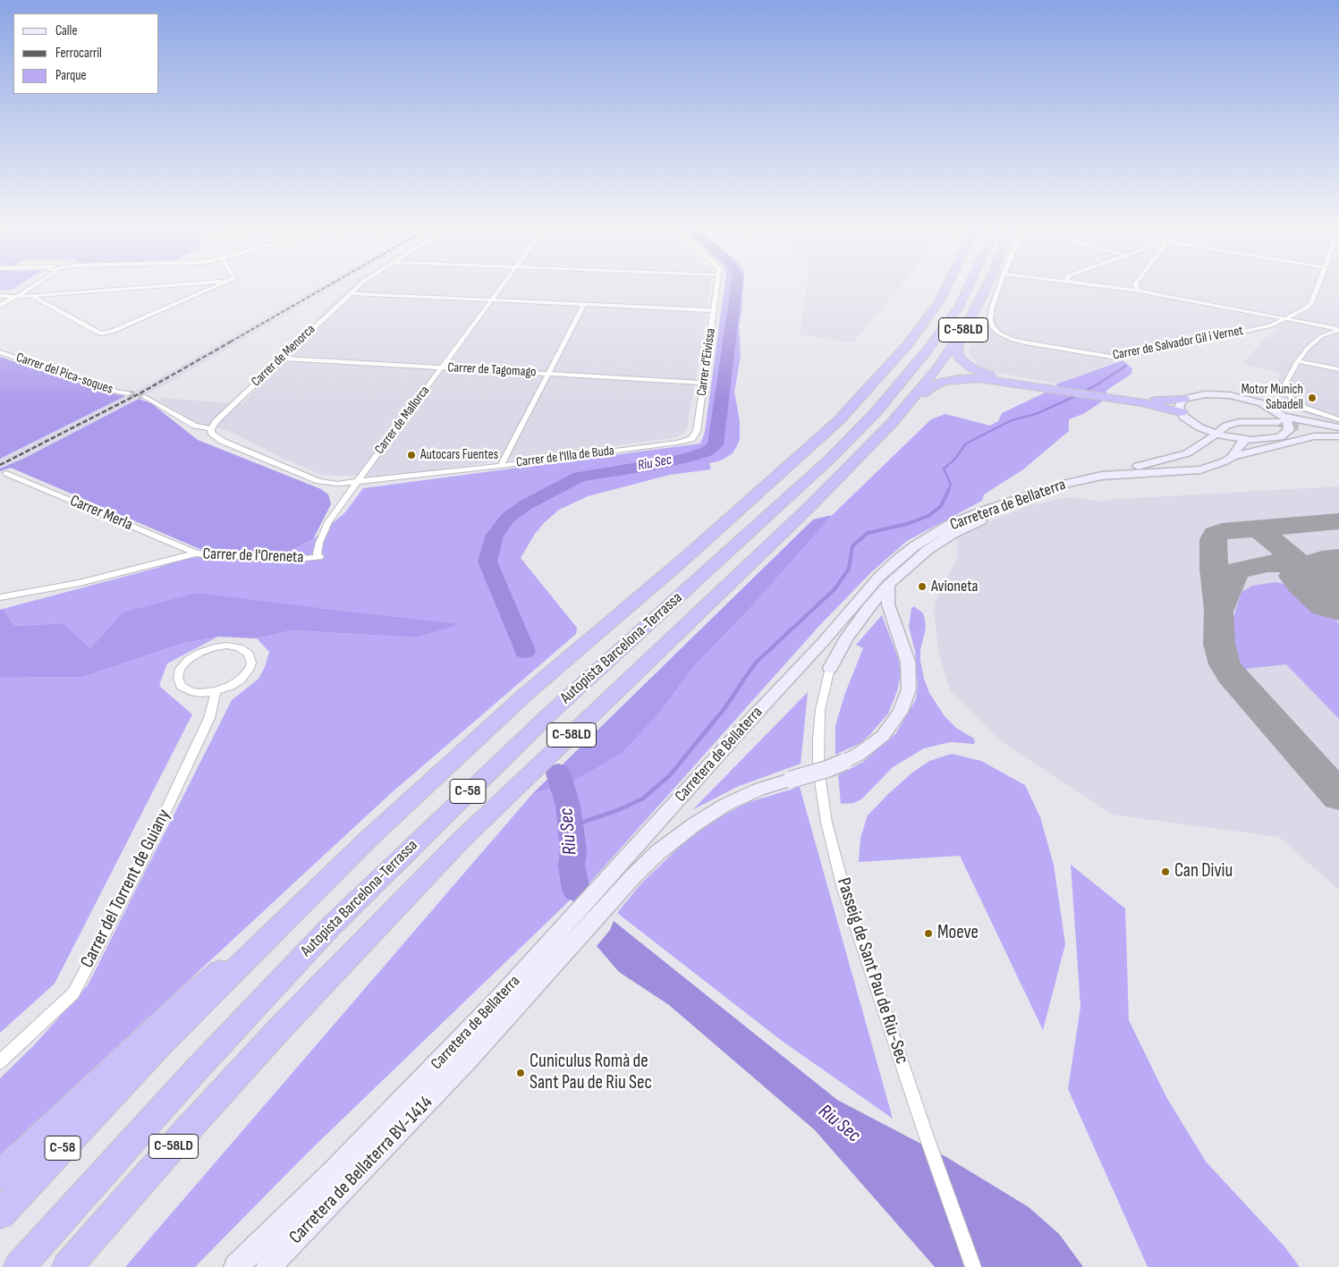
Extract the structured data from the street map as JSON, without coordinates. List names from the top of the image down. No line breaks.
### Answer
{"streets":{"highway":["C-58LD","Autopista Barcelona-Terrassa","C-58"],"street":["Carrer de Salvador Gil i Vernet","Carrer de Menorca","Carrer d'Eivissa","Carrer de Tagomago","Carrer del Pica-soques","Carrer de Mallorca","Carrer de l'Illa de Buda","Carretera de Bellaterra","Carrer Merla","Carrer de l'Oreneta","Carrer del Torrent de Guiany","Passeig de Sant Pau de Riu-Sec","Carretera de Bellaterra BV-1414"]},"crossings":[["Carrer de Menorca","Carrer de Tagomago"],["Carrer de Menorca","Carrer de l'Illa de Buda"],["Carrer d'Eivissa","Carrer de Tagomago"],["Carrer d'Eivissa","Carrer de l'Illa de Buda"],["Carrer de Tagomago","Carrer de Mallorca"],["Carrer de Mallorca","Carrer de l'Illa de Buda"],["Carrer de Mallorca","Carrer de l'Oreneta"],["Carrer de l'Illa de Buda","Carrer de l'Oreneta"],["Carretera de Bellaterra","Passeig de Sant Pau de Riu-Sec"],["Carretera de Bellaterra","Carretera de Bellaterra BV-1414"],["Carrer Merla","Carrer de l'Oreneta"]],"water":["Riu Sec"],"places":["Motor Munich Sabadell","Autocars Fuentes","Avioneta","Can Diviu","Moeve","Cuniculus Romà de Sant Pau de Riu Sec"],"legend":["Calle","Ferrocarril","Parque"]}
